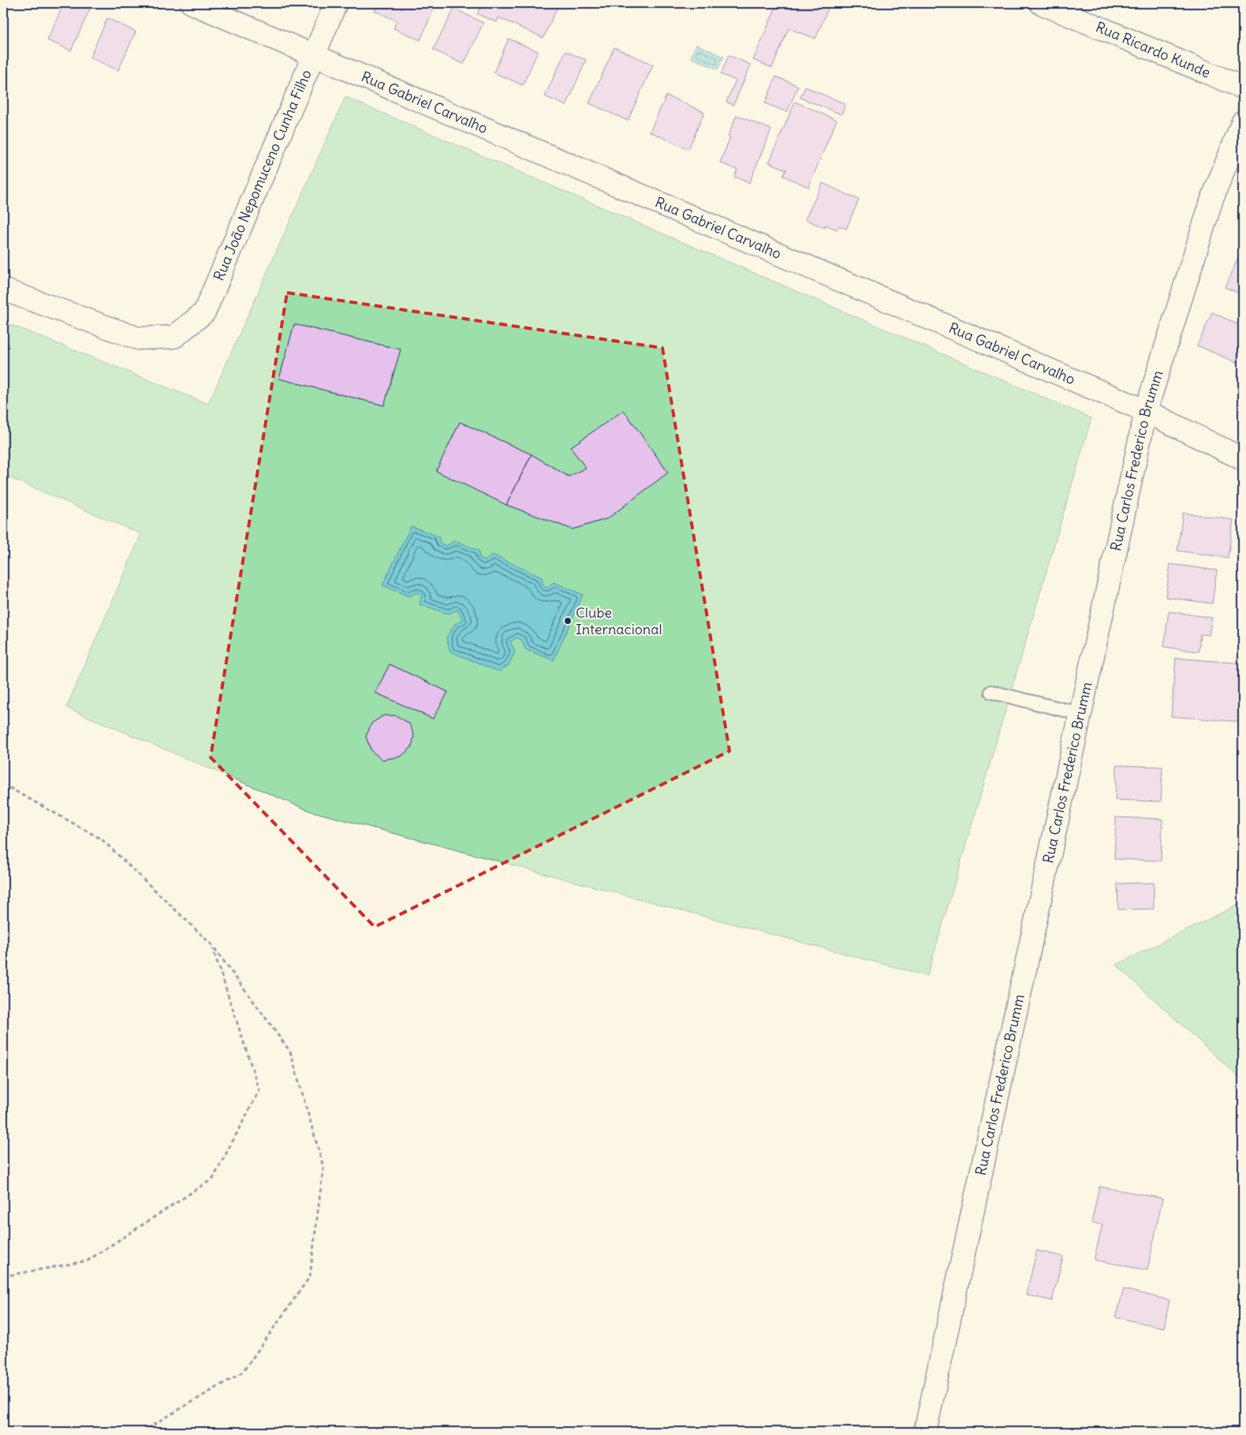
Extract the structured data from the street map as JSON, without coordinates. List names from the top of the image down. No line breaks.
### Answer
{"streets":{"street":["Rua Ricardo Kunde","Rua Gabriel Carvalho","Rua João Nepomuceno Cunha Filho","Rua Carlos Frederico Brumm"]},"crossings":[["Rua Gabriel Carvalho","Rua João Nepomuceno Cunha Filho"],["Rua Gabriel Carvalho","Rua Carlos Frederico Brumm"]],"places":["Clube Internacional"]}
